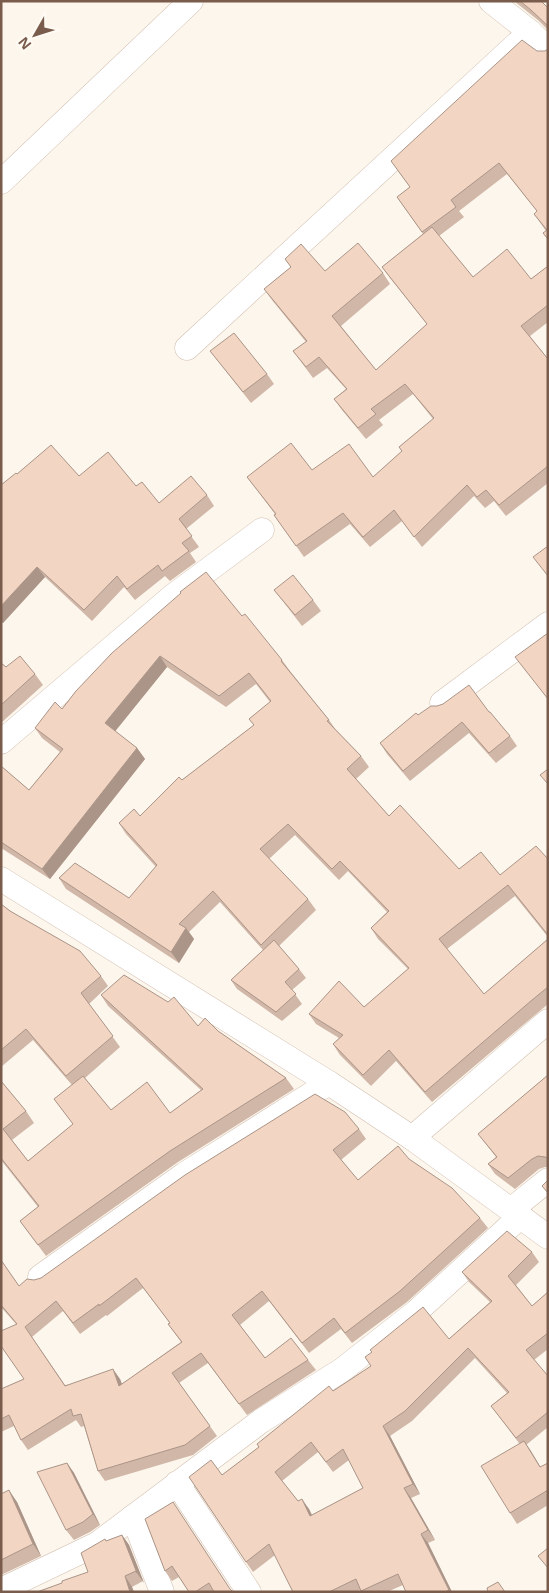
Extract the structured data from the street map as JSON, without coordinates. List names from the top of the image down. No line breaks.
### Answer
{"north":"bottom left"}
